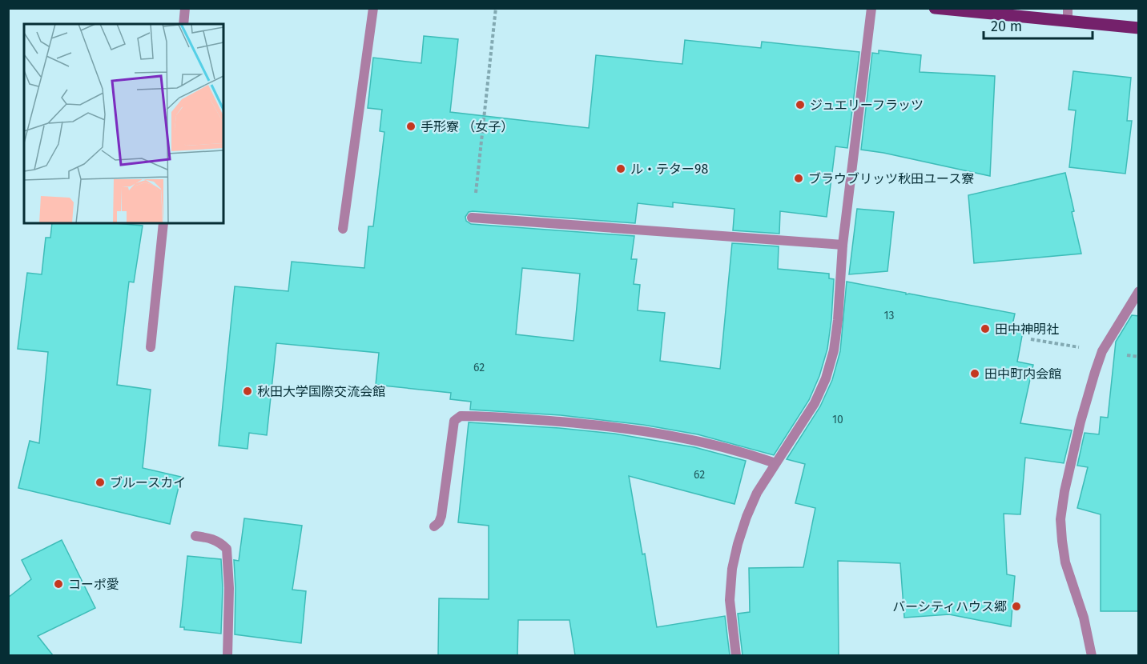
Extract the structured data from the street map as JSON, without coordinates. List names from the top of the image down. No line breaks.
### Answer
{"places":["ジュエリーフラッツ","手形寮 （女子）","ル・テター98","ブラウブリッツ秋田ユース寮","田中神明社","田中町内会館","秋田大学国際交流会館","ブルースカイ","コーポ愛","バーシティハウス郷"],"house_numbers":["13","62","10","62"],"scale_bar":"20 m"}
